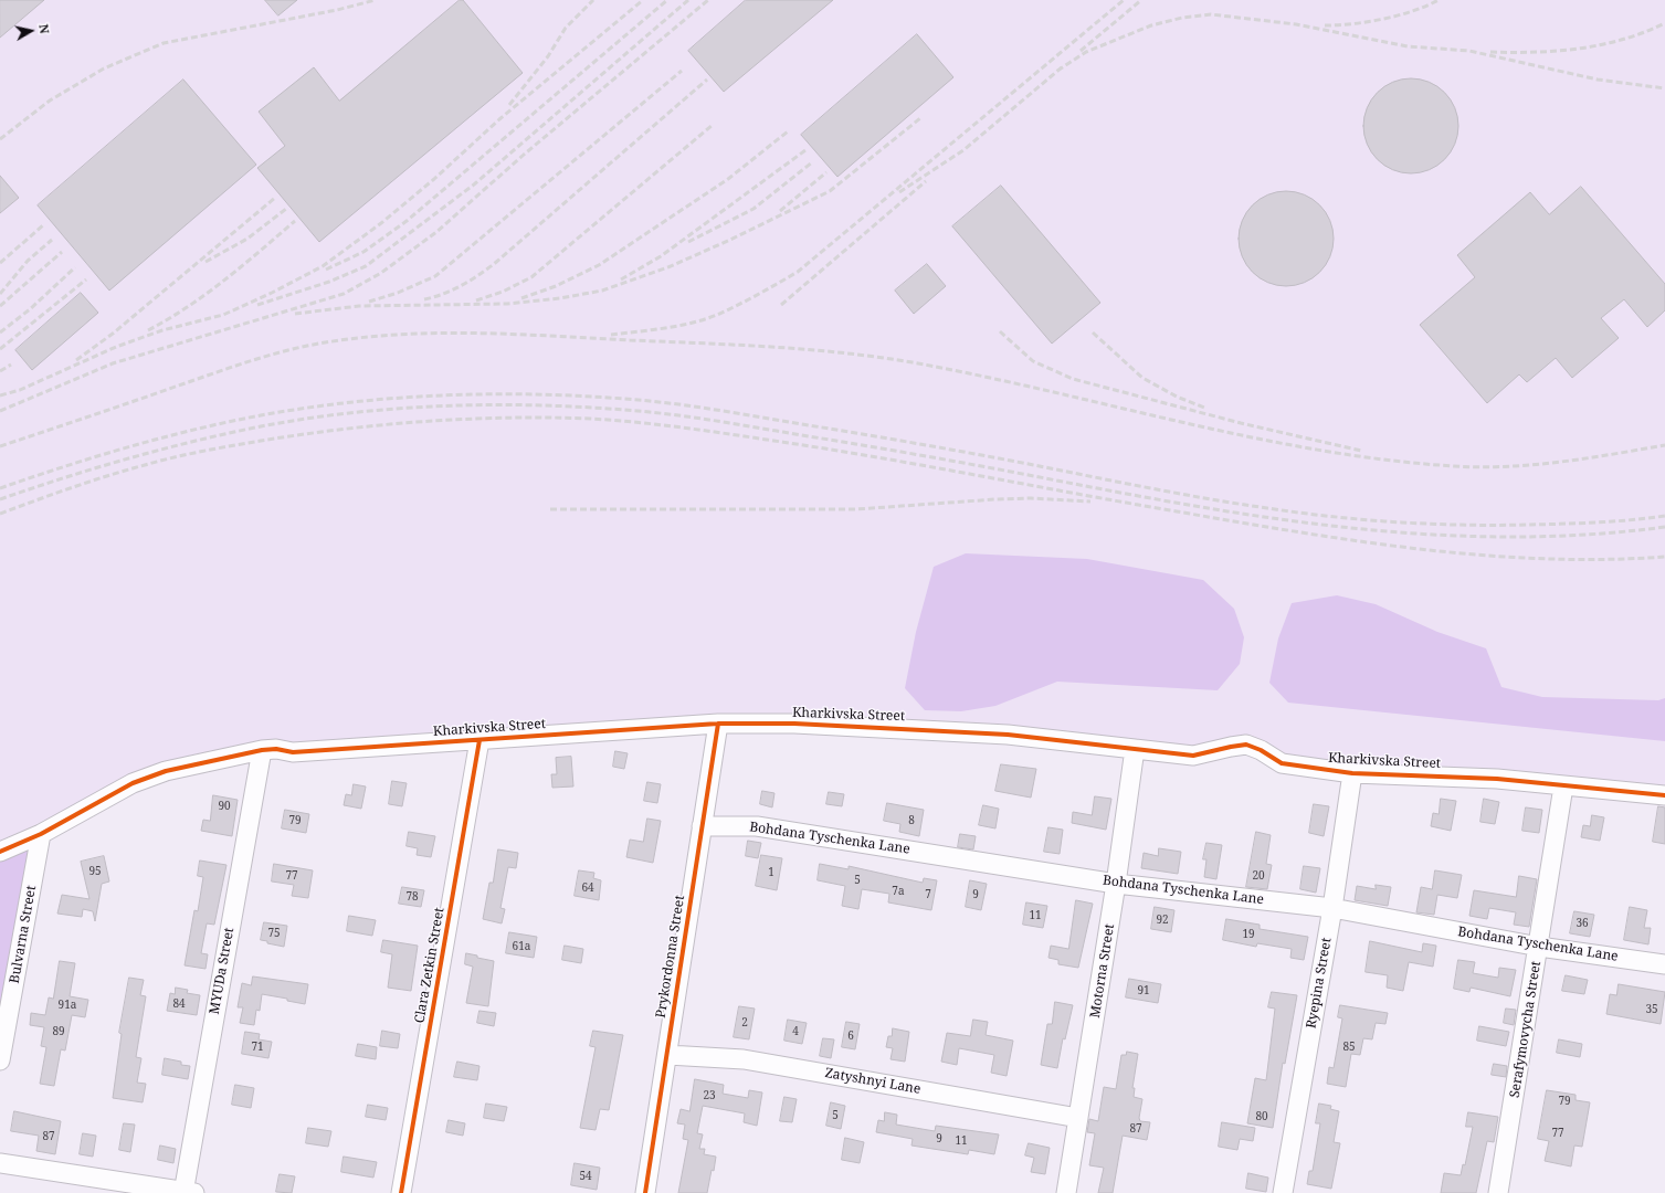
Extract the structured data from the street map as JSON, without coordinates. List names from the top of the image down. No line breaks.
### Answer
{"streets":{"street":["Kharkivska Street","Bohdana Tyschenka Lane","Bulvarna Street","Prykordonna Street","Clara Zetkin Street","MYUDa Street","Motorna Street","Ryepina Street","Serafymovycha Street","Zatyshnyi Lane"]},"crossings":[["Kharkivska Street","Bulvarna Street"],["Kharkivska Street","Prykordonna Street"],["Kharkivska Street","Clara Zetkin Street"],["Kharkivska Street","MYUDa Street"],["Kharkivska Street","Motorna Street"],["Kharkivska Street","Ryepina Street"],["Kharkivska Street","Serafymovycha Street"],["Bohdana Tyschenka Lane","Prykordonna Street"],["Bohdana Tyschenka Lane","Motorna Street"],["Bohdana Tyschenka Lane","Ryepina Street"],["Bohdana Tyschenka Lane","Serafymovycha Street"],["Prykordonna Street","Zatyshnyi Lane"],["Motorna Street","Zatyshnyi Lane"]],"house_numbers":["90","79","8","95","1","77","20","5","64","7а","7","9","78","11","92","36","75","19","61а","91","84","91а","35","2","89","4","6","71","85","23","79","5","80","87","77","87","9","11","54"],"north":"right"}
